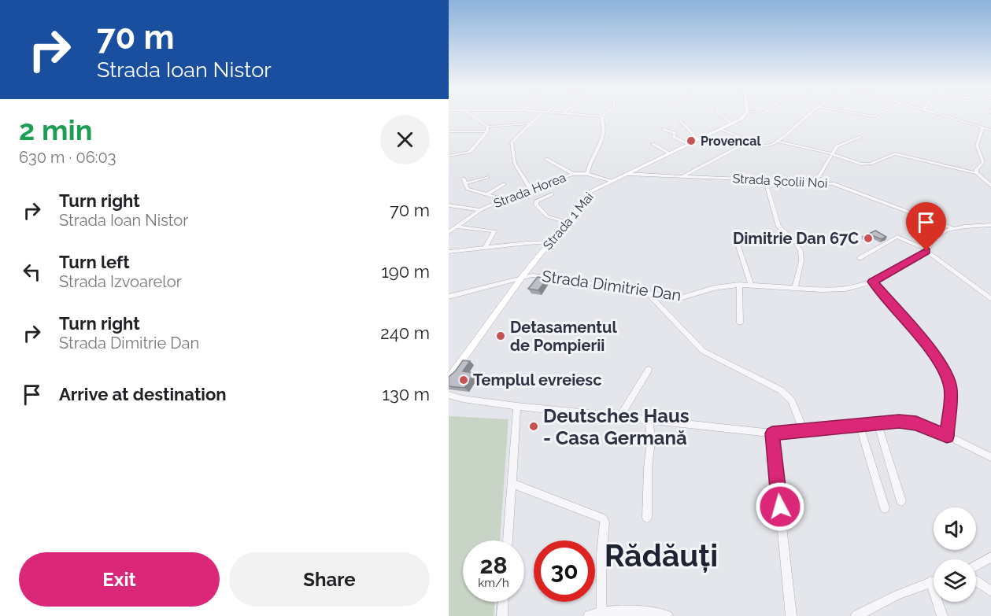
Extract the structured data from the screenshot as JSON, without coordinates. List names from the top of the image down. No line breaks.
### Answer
{"streets":{"main road":["Strada 1 Mai"],"street":["Strada Școlii Noi","Strada Horea","Strada Dimitrie Dan"]},"crossings":[["Strada Școlii Noi","Strada 1 Mai"],["Strada Școlii Noi","Strada Dimitrie Dan"],["Strada Horea","Strada 1 Mai"],["Strada 1 Mai","Strada Dimitrie Dan"]],"districts":["Rădăuți"],"places":["Provencal","Dimitrie Dan 67C","Detasamentul de Pompierii","Templul evreiesc","Deutsches Haus - Casa Germană"],"page":{"turn":["70 m","Strada Ioan Nistor"],"heading":["2 min","630 m · 06:03"],"list":[{"name":"Turn right","note":"Strada Ioan Nistor","value":"70 m"},{"name":"Turn left","note":"Strada Izvoarelor","value":"190 m"},{"name":"Turn right","note":"Strada Dimitrie Dan","value":"240 m"},{"name":"Arrive at destination","value":"130 m"}],"speed":"28 km/h","limit":"30","buttons":["Exit","Share"]}}
